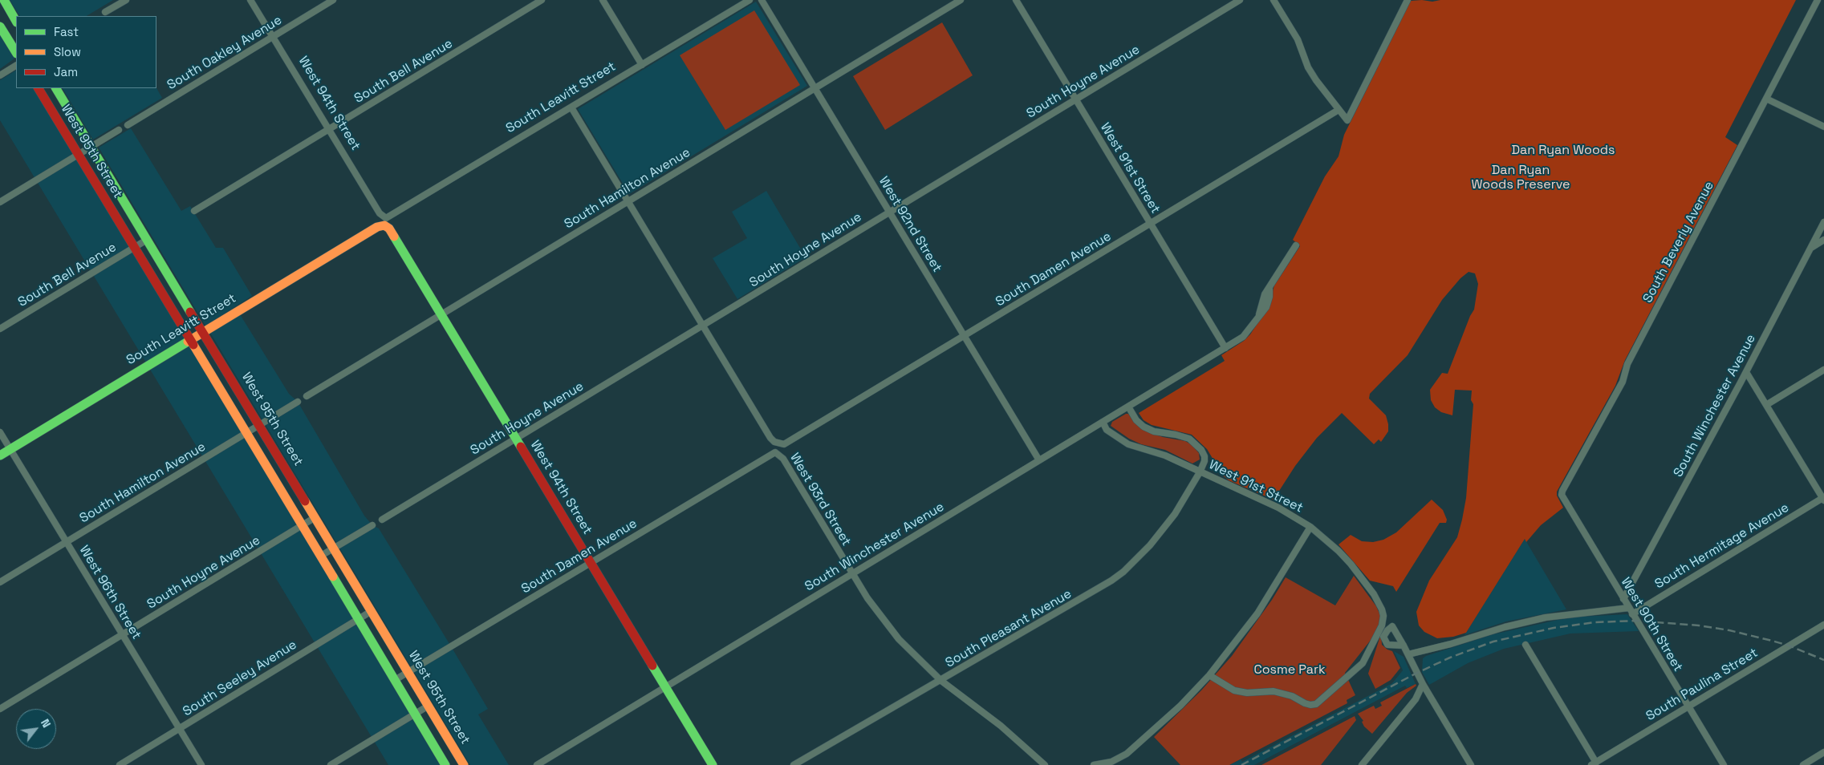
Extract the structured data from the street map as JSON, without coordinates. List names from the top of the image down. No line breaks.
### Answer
{"streets":{"main road":["South Leavitt Street","West 94th Street","West 95th Street"],"street":["South Oakley Avenue","South Bell Avenue","South Hoyne Avenue","West 91st Street","South Hamilton Avenue","West 92nd Street","South Beverly Avenue","South Damen Avenue","South Winchester Avenue","West 93rd Street","South Hermitage Avenue","West 96th Street","West 90th Street","South Pleasant Avenue","South Seeley Avenue","South Paulina Street"]},"crossings":[["South Oakley Avenue","West 94th Street"],["South Bell Avenue","West 94th Street"],["South Bell Avenue","West 95th Street"],["South Hoyne Avenue","West 94th Street"],["South Hoyne Avenue","West 95th Street"],["South Hoyne Avenue","West 91st Street"],["South Hoyne Avenue","West 92nd Street"],["South Hoyne Avenue","West 93rd Street"],["South Hoyne Avenue","West 96th Street"],["South Leavitt Street","West 94th Street"],["South Leavitt Street","West 95th Street"],["South Leavitt Street","West 93rd Street"],["South Leavitt Street","West 96th Street"],["West 94th Street","South Hamilton Avenue"],["West 94th Street","South Damen Avenue"],["West 94th Street","South Winchester Avenue"],["West 95th Street","South Hamilton Avenue"],["West 95th Street","South Damen Avenue"],["West 95th Street","South Seeley Avenue"],["West 91st Street","South Damen Avenue"],["West 91st Street","South Winchester Avenue"],["West 91st Street","South Pleasant Avenue"],["South Hamilton Avenue","West 92nd Street"],["South Hamilton Avenue","West 93rd Street"],["South Hamilton Avenue","West 96th Street"],["West 92nd Street","South Damen Avenue"],["West 92nd Street","South Winchester Avenue"],["South Beverly Avenue","West 90th Street"],["South Damen Avenue","West 93rd Street"],["South Winchester Avenue","West 93rd Street"],["South Winchester Avenue","West 90th Street"],["South Winchester Avenue","South Pleasant Avenue"],["West 93rd Street","South Pleasant Avenue"],["South Hermitage Avenue","West 90th Street"],["West 96th Street","South Seeley Avenue"],["West 90th Street","South Paulina Street"]],"parks":["Dan Ryan Woods","Dan Ryan Woods Preserve","Cosme Park"],"legend":["Fast","Slow","Jam"],"north":"top right"}
